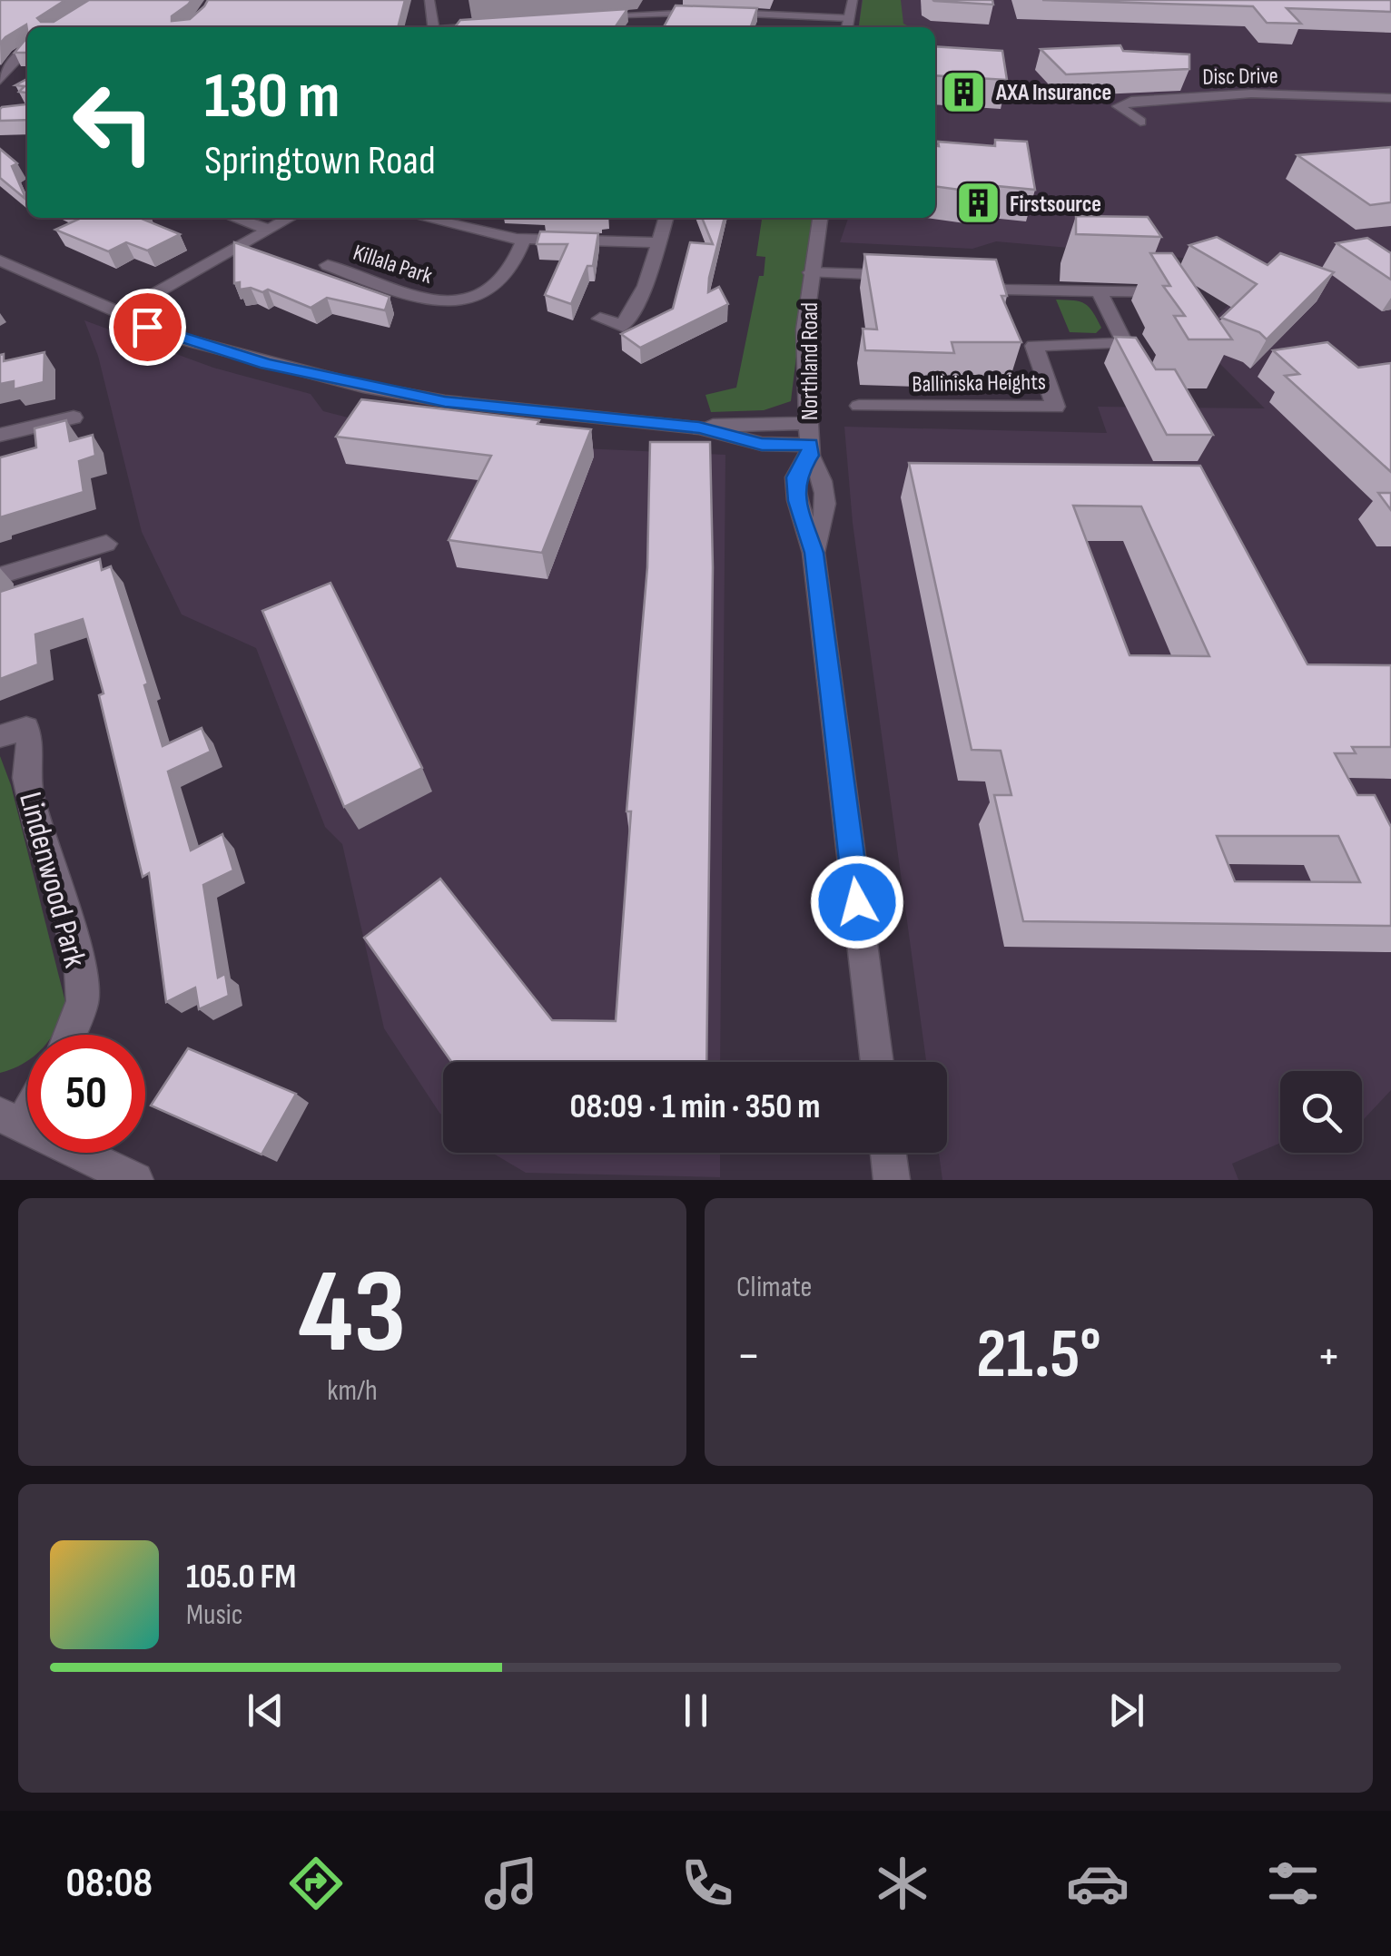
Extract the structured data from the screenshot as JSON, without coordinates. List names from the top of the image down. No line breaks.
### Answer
{"streets":{"street":["Disc Drive","Killala Park","Northland Road","Balliniska Heights","Lindenwood Park"]},"places":{"building":["AXA Insurance","Firstsource"]},"page":{"turn":["130 m","Springtown Road"],"limit":"50","trip":"08:09 · 1 min · 350 m","tile":[["43","km/h"],"Climate"],"heat":["−","21.5°","+"],"song":["105.0 FM","Music"],"tabs":"08:08"}}
